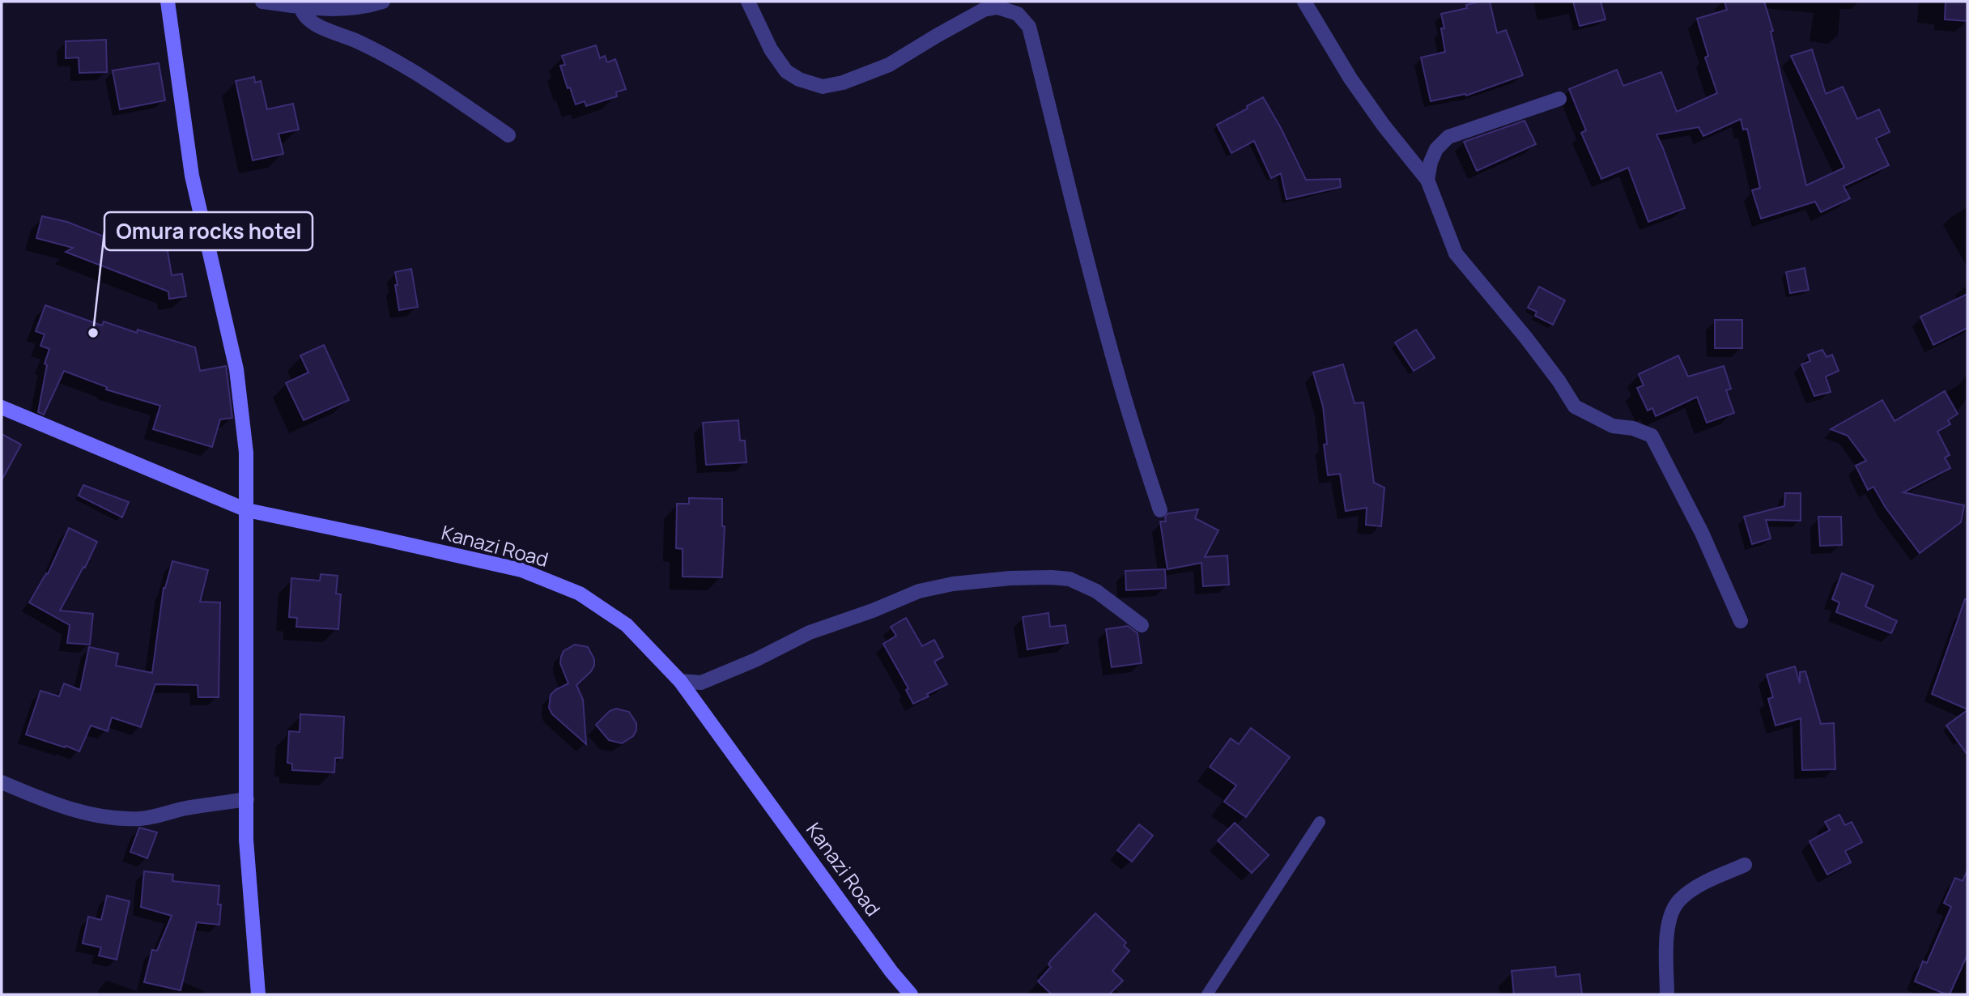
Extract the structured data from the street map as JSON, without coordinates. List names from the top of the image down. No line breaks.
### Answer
{"streets":{"main road":["Kanazi Road"]},"places":["Omura rocks hotel"]}
